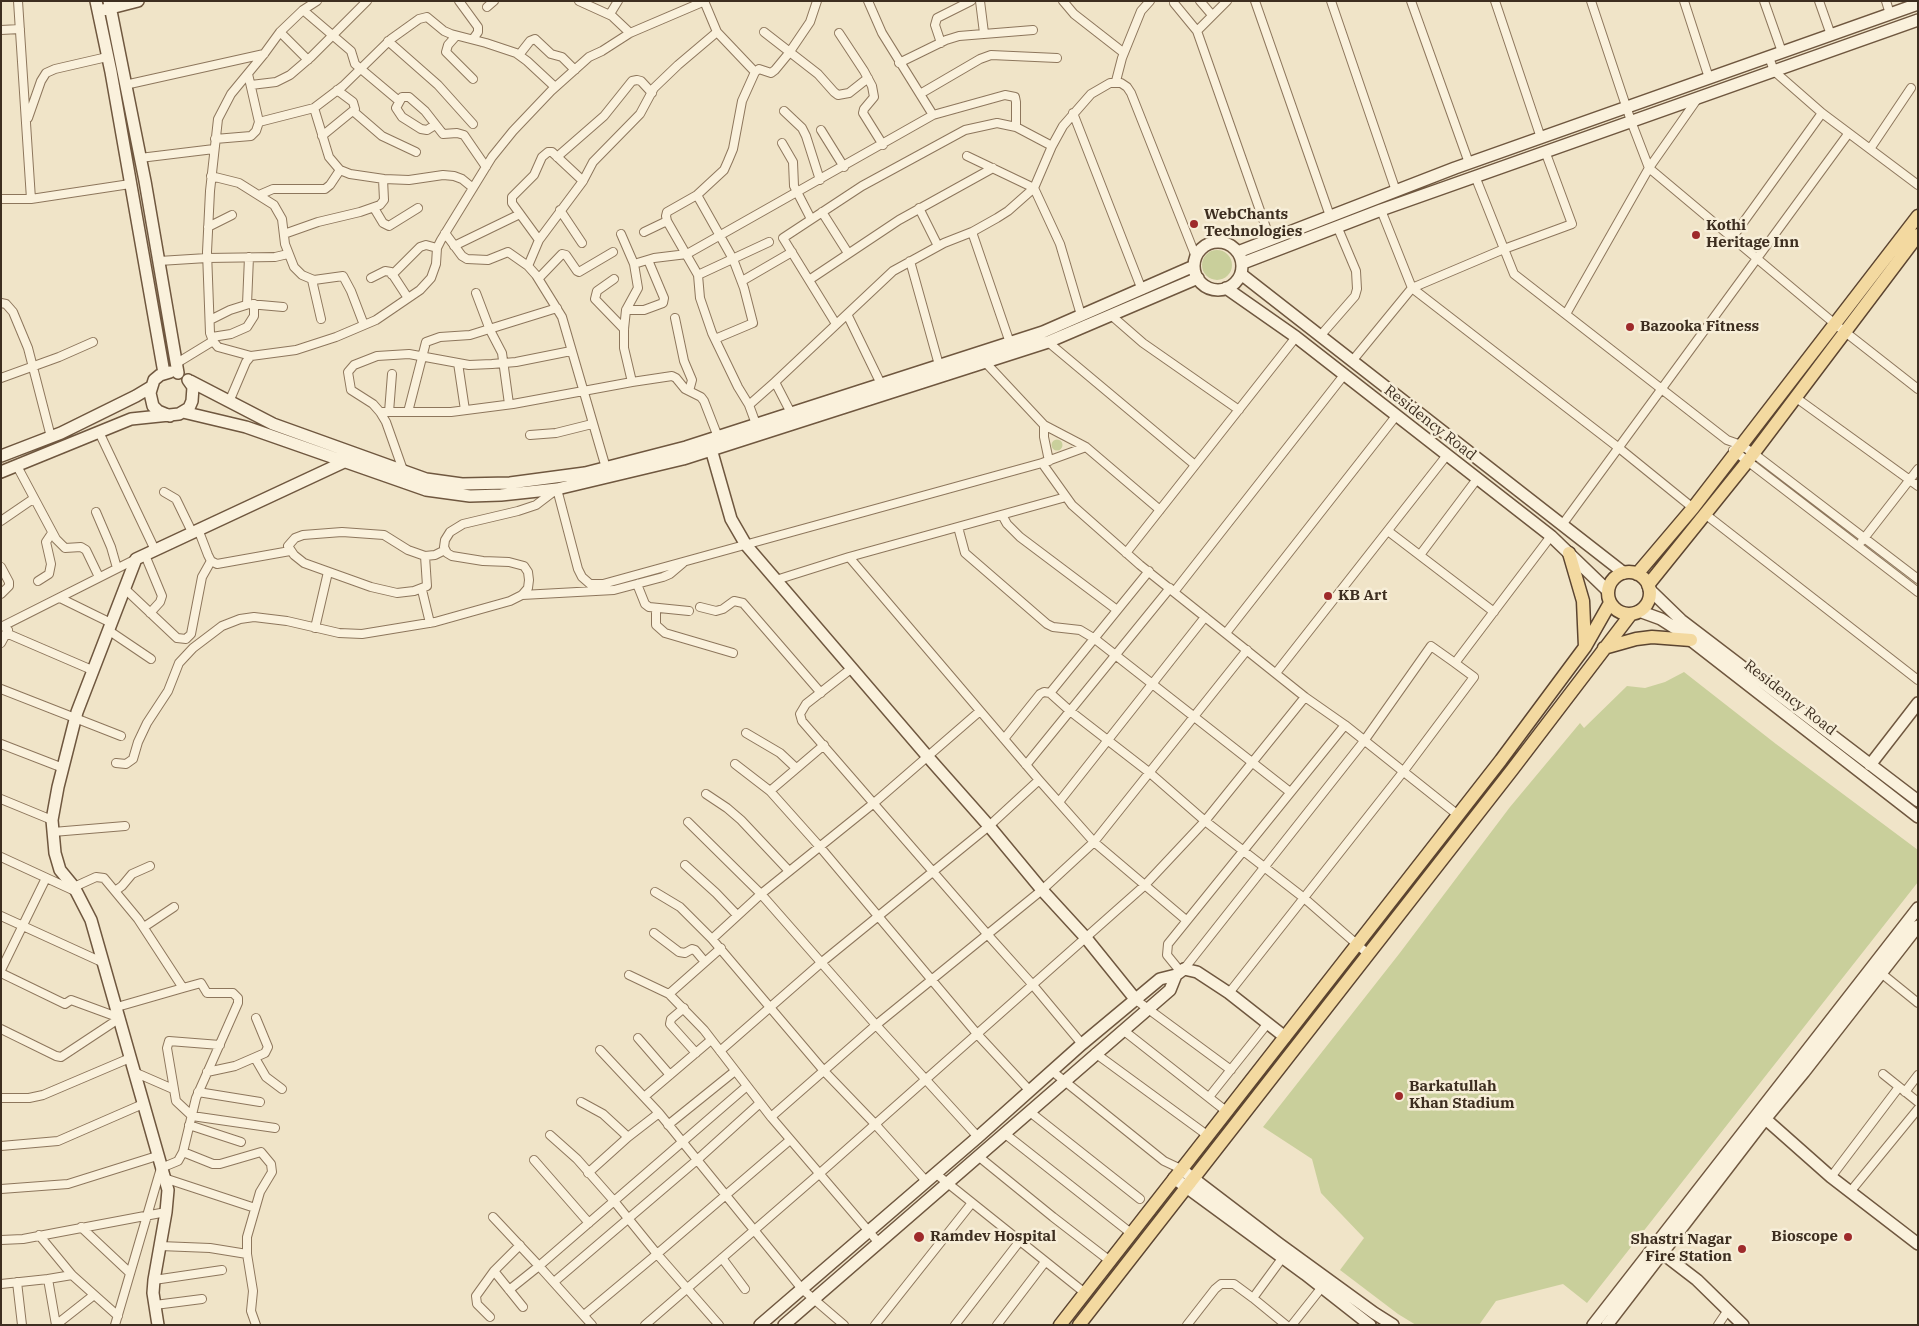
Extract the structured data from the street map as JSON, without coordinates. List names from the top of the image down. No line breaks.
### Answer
{"streets":{"main road":["Residency Road"]},"places":["WebChants Technologies","Kothi Heritage Inn","Bazooka Fitness","KB Art","Barkatullah Khan Stadium","Ramdev Hospital","Bioscope","Shastri Nagar Fire Station"]}
